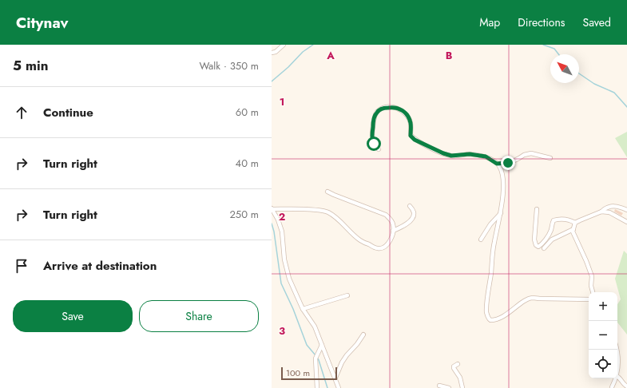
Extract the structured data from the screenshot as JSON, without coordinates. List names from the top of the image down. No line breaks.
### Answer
{"scale_bar":"100 m","north":"top left","page":{"header":"Citynav","nav":["Map","Directions","Saved"],"heading":["5 min","Walk · 350 m"],"list":[["Continue","60 m"],["Turn right","40 m"],["Turn right","250 m"],"Arrive at destination"],"buttons":["Save","Share"],"map_buttons":["+","−"],"scale":"100 m"},"grid":{"columns":["A","B"],"rows":["1","2","3"]}}
